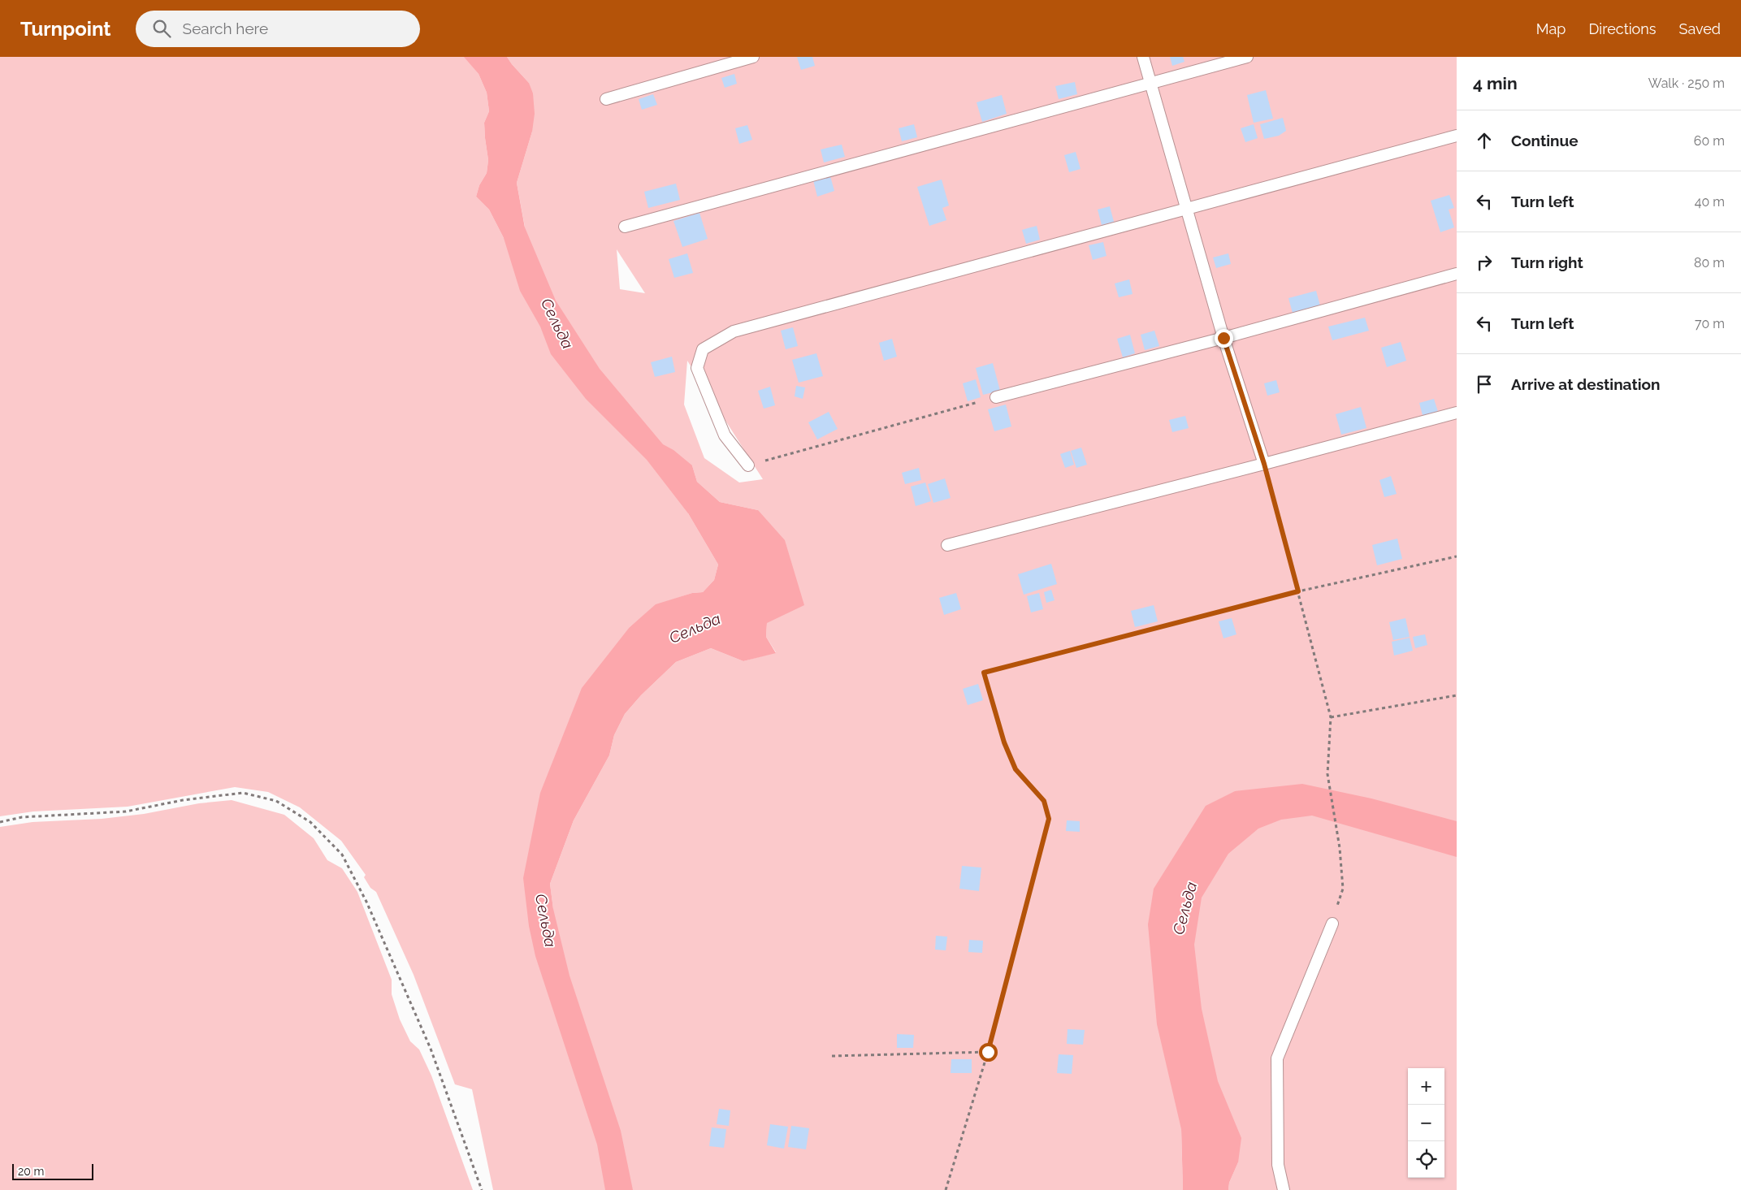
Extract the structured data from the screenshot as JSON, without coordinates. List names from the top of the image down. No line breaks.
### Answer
{"water":["Сельда"],"scale_bar":"20 m","page":{"header":"Turnpoint","search":"Search here","nav":["Map","Directions","Saved"],"heading":["4 min","Walk · 250 m"],"list":[["Continue","60 m"],["Turn left","40 m"],["Turn right","80 m"],["Turn left","70 m"],"Arrive at destination"],"map_buttons":["+","−"],"scale":"20 m"}}
